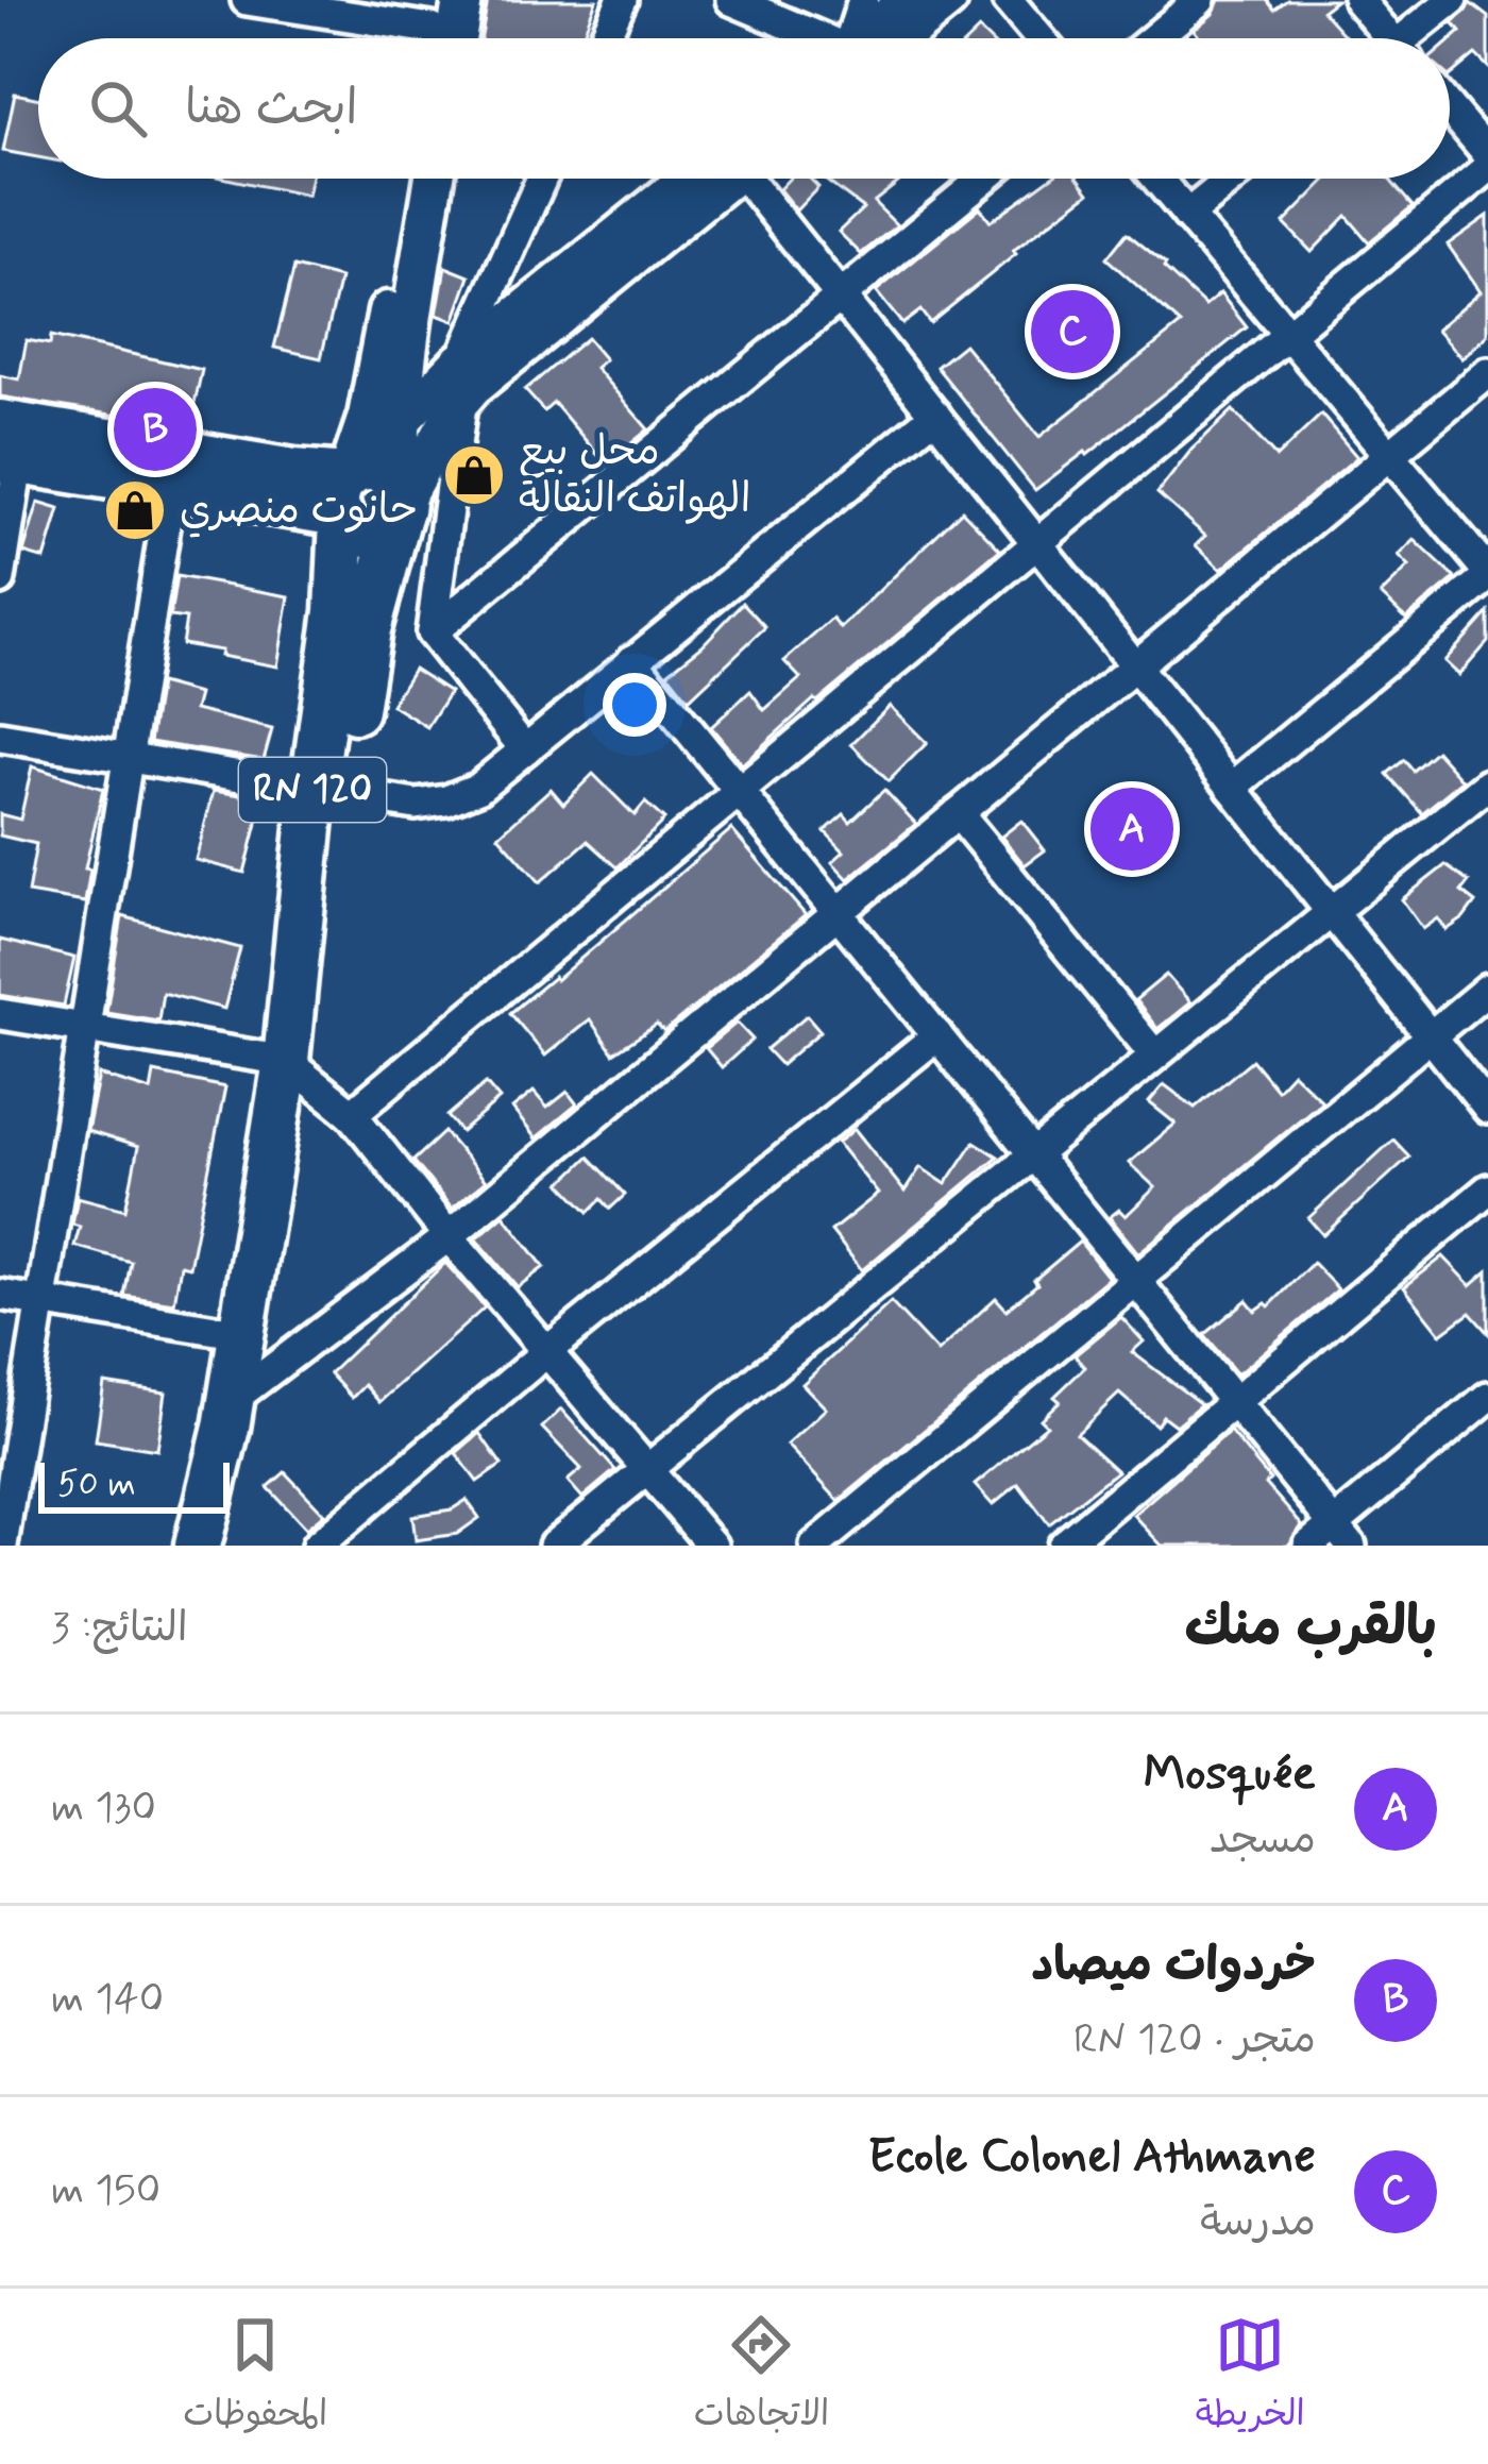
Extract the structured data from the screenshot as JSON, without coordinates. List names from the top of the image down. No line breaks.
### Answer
{"streets":{"main road":["RN 120"]},"places":{"shop":["محل بيع الهواتف النقالة","حانوت منصري"]},"scale_bar":"50 m","page":{"search":"ابحث هنا","pins":["C","B","A"],"scale":"50 m","heading":["بالقرب منك","النتائج: 3"],"list":[{"mark":"A","name":"Mosquée","note":"مسجد","value":"130 m"},{"mark":"B","name":"خردوات ميصاد","note":"متجر · RN 120","value":"140 m"},{"mark":"C","name":"Ecole Colonel Athmane","note":"مدرسة","value":"150 m"}],"nav":["الخريطة","الاتجاهات","المحفوظات"]}}
